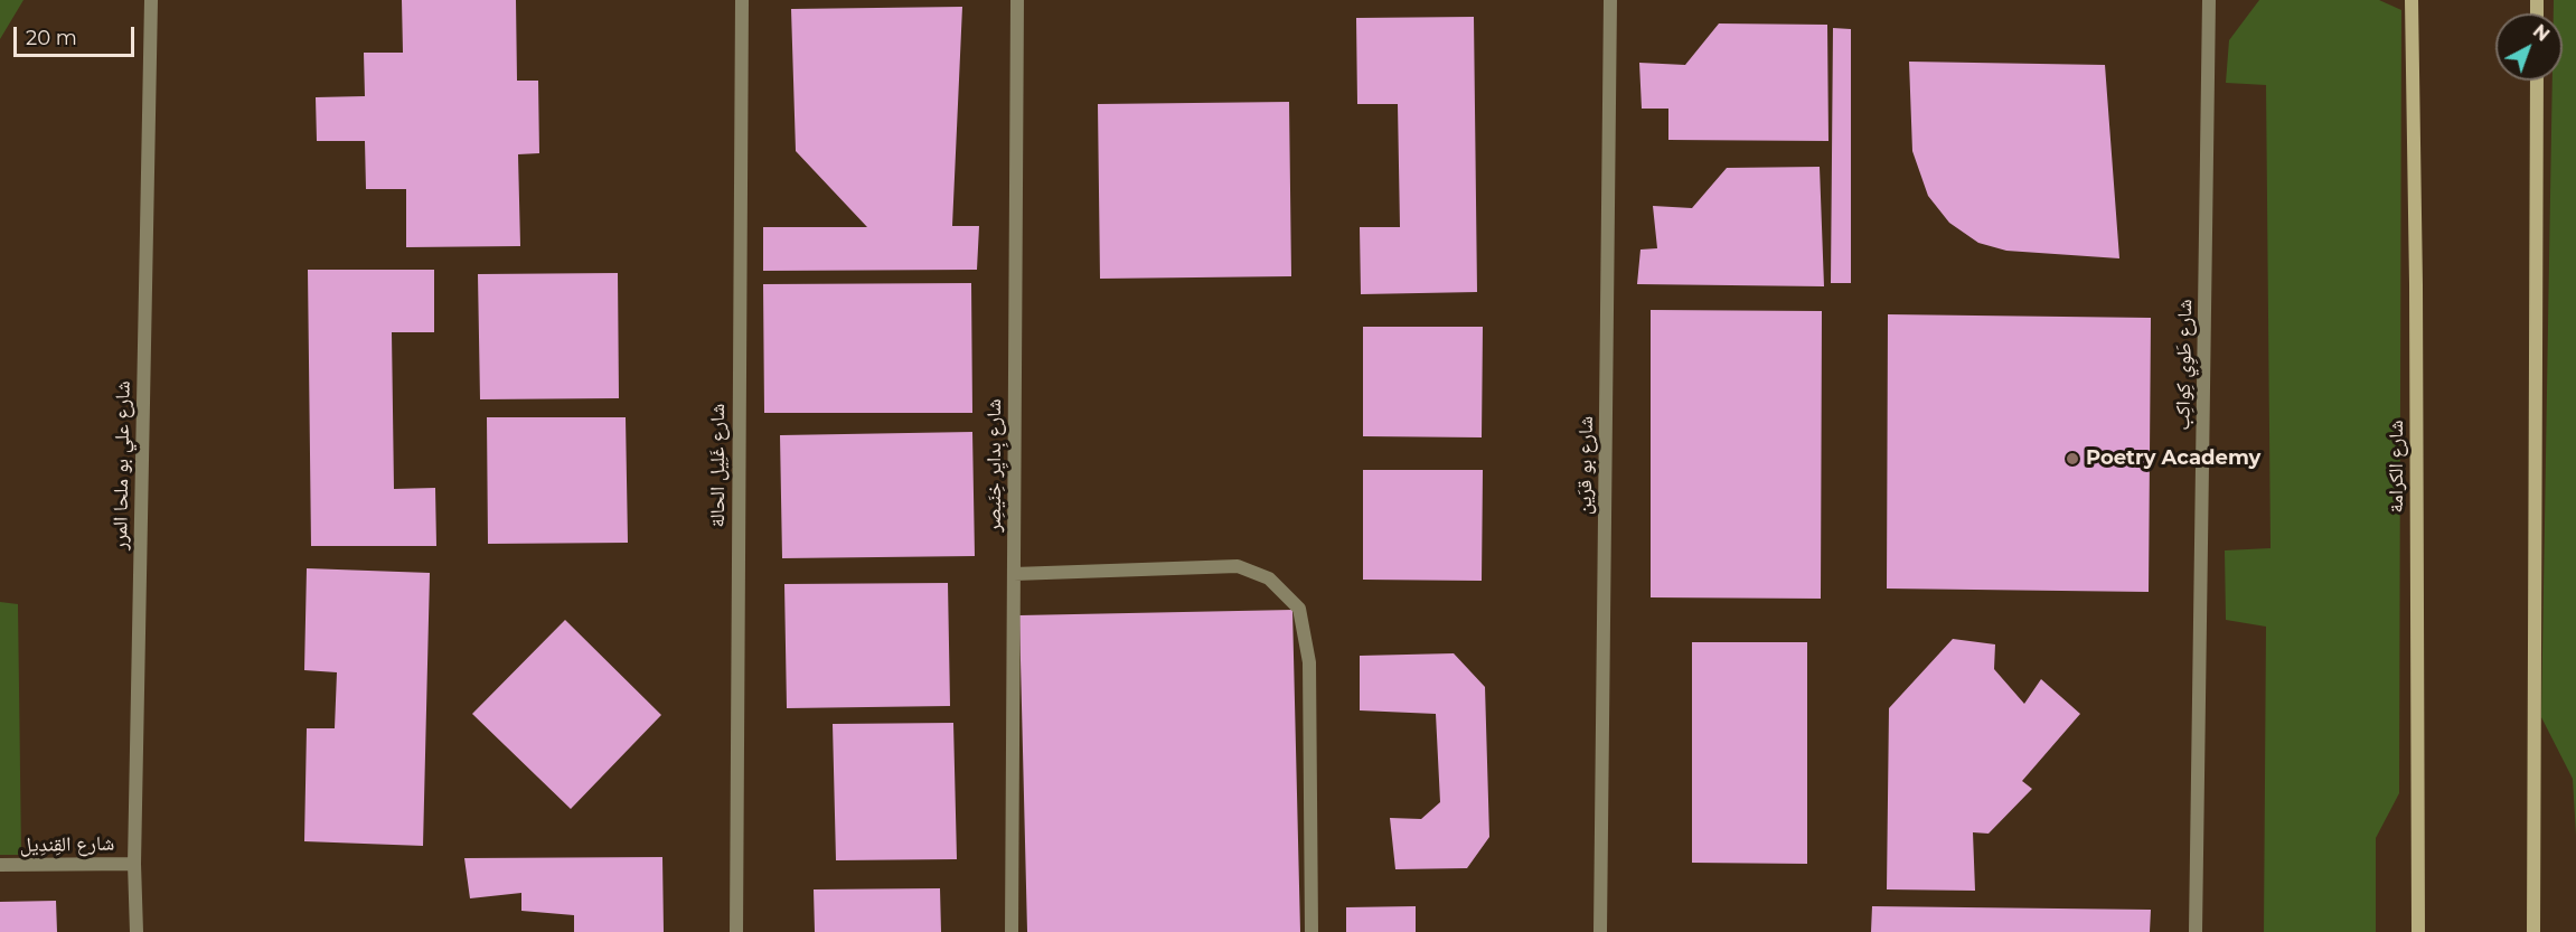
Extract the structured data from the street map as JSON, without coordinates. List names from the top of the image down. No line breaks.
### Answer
{"streets":{"main road":["شارع الكرامة"],"street":["شارع طَوِي كِواكِب","شارع علي بو ملحا المرر","شارع غَلِيل الحالة","شارع بِدايِر خِنَيصِر","شارع بو قرَين","شارع القِندِيل"]},"crossings":[["شارع علي بو ملحا المرر","شارع القِندِيل"]],"places":["Poetry Academy"],"scale_bar":"20 m","north":"top right"}
